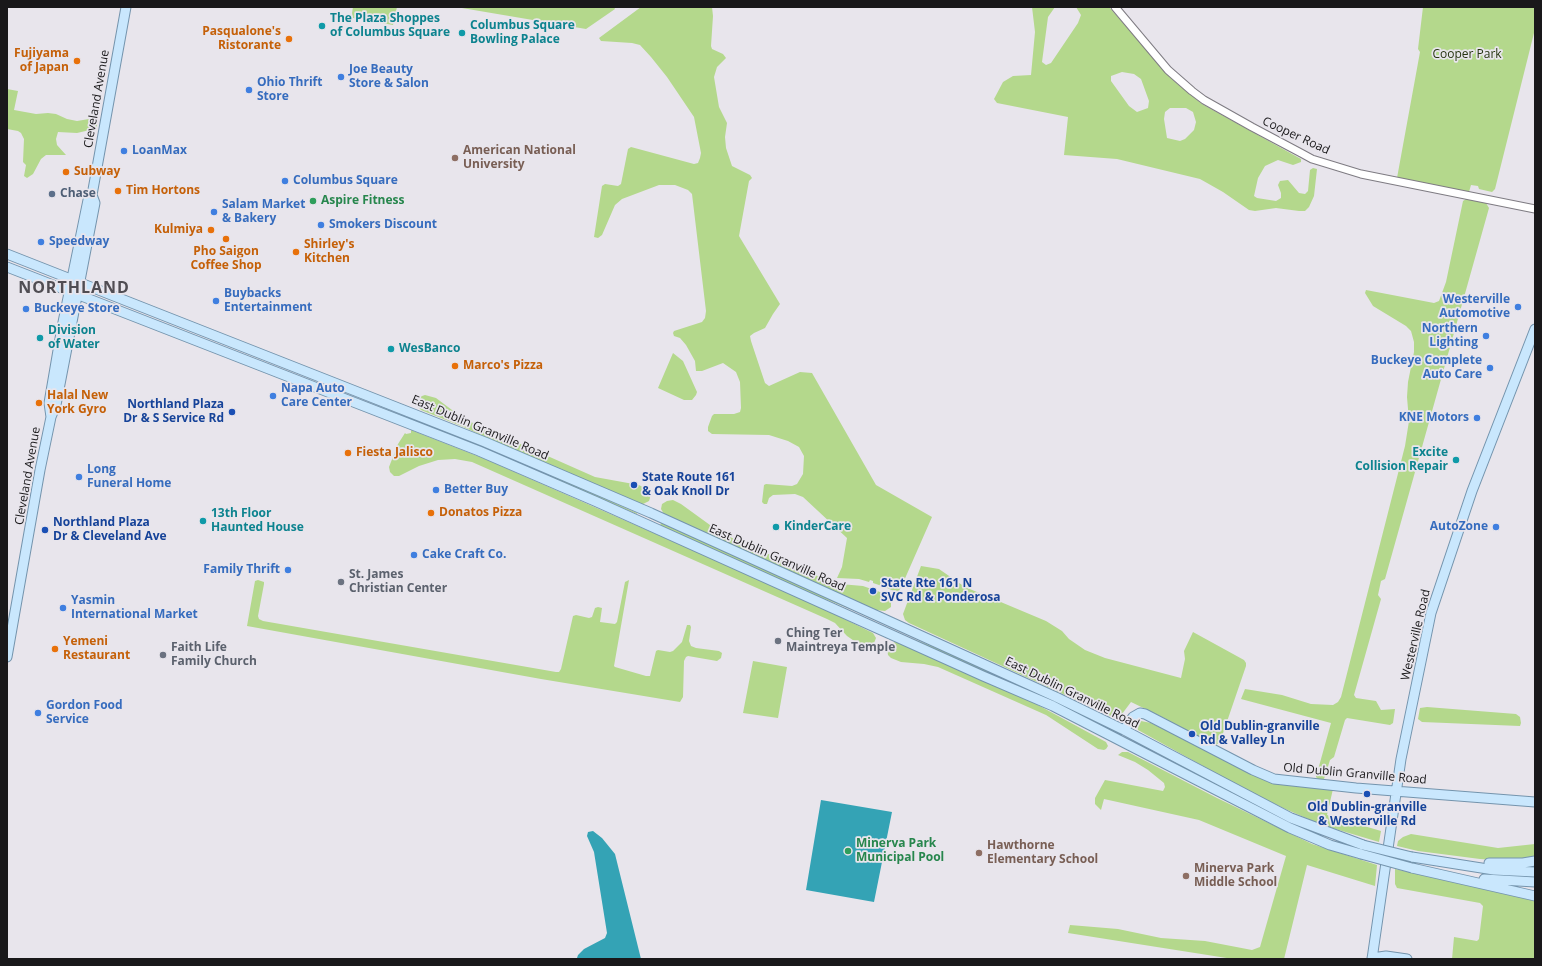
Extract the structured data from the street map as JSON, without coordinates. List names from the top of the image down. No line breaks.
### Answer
{"streets":{"main road":["Cleveland Avenue","East Dublin Granville Road","Westerville Road","Old Dublin Granville Road"],"street":["Cooper Road"]},"crossings":[["Cleveland Avenue","East Dublin Granville Road"],["East Dublin Granville Road","Old Dublin Granville Road"],["Westerville Road","Old Dublin Granville Road"]],"districts":["NORTHLAND"],"parks":["Cooper Park"],"places":["The Plaza Shoppes of Columbus Square","Columbus Square Bowling Palace","Pasqualone's Ristorante","Fujiyama of Japan","Joe Beauty Store & Salon","Ohio Thrift Store","LoanMax","American National University","Subway","Columbus Square","Tim Hortons","Chase","Aspire Fitness","Salam Market & Bakery","Smokers Discount","Kulmiya","Pho Saigon Coffee Shop","Speedway","Shirley's Kitchen","Buybacks Entertainment","Westerville Automotive","Buckeye Store","Northern Lighting","Division of Water","WesBanco","Marco's Pizza","Buckeye Complete Auto Care","Napa Auto Care Center","Halal New York Gyro","Northland Plaza Dr & S Service Rd","KNE Motors","Fiesta Jalisco","Excite Collision Repair","Long Funeral Home","State Route 161 & Oak Knoll Dr","Better Buy","Donatos Pizza","13th Floor Haunted House","KinderCare","AutoZone","Northland Plaza Dr & Cleveland Ave","Cake Craft Co.","Family Thrift","St. James Christian Center","State Rte 161 N SVC Rd & Ponderosa","Yasmin International Market","Ching Ter Maintreya Temple","Yemeni Restaurant","Faith Life Family Church","Gordon Food Service","Old Dublin-granville Rd & Valley Ln","Old Dublin-granville & Westerville Rd","Minerva Park Municipal Pool","Hawthorne Elementary School","Minerva Park Middle School"]}
